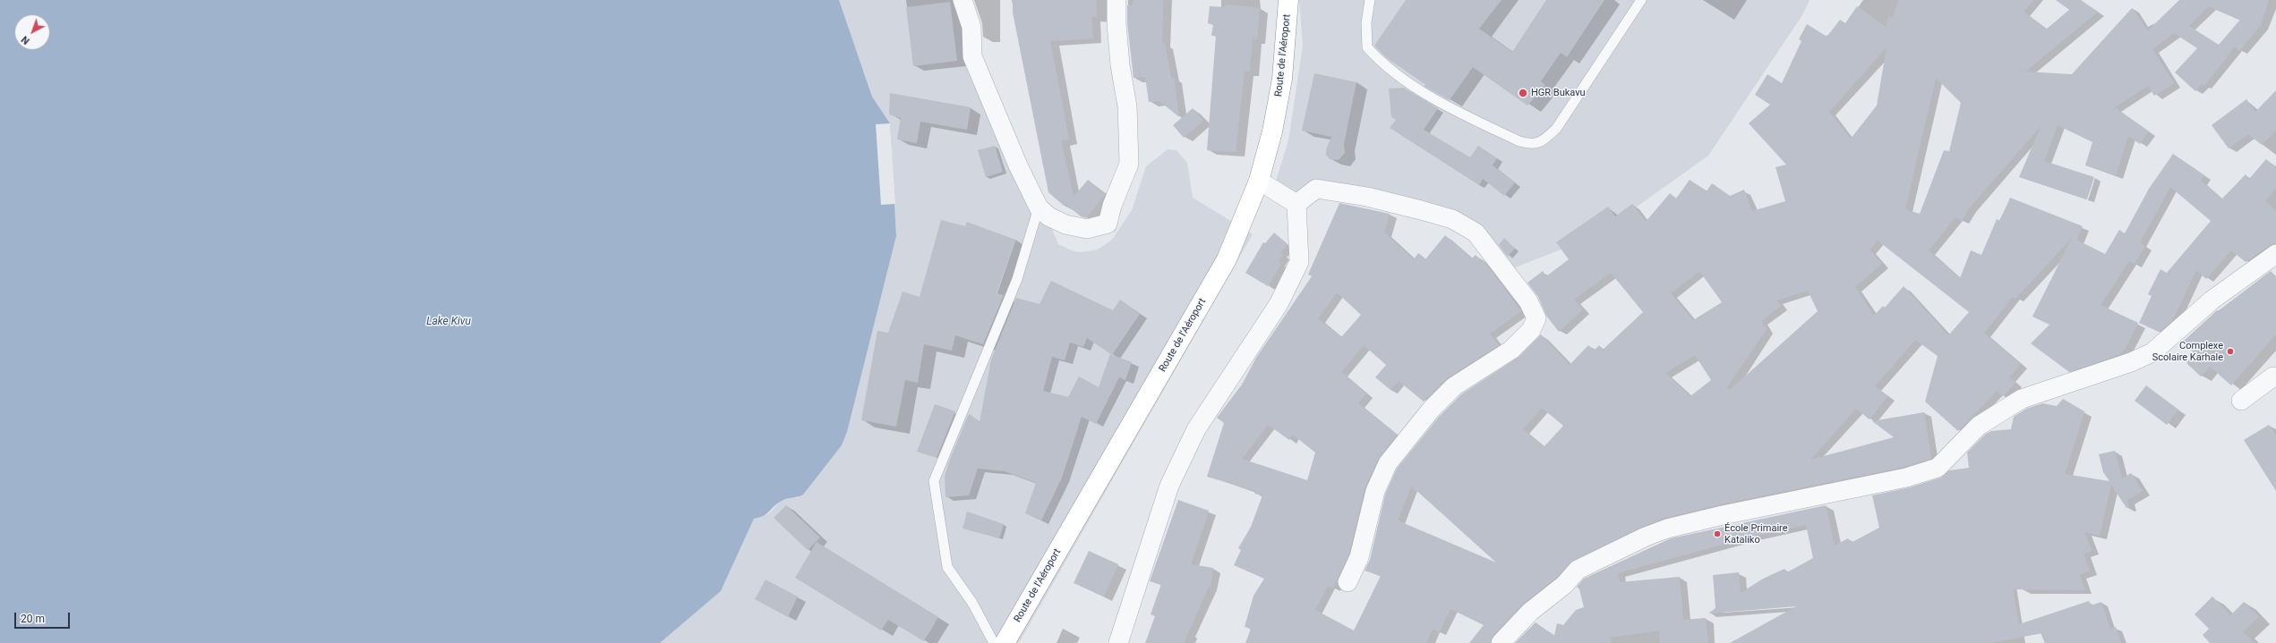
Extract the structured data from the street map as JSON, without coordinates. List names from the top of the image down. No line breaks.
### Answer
{"streets":{"highway":["Route de l'Aéroport"]},"water":["Lake Kivu"],"places":["HGR Bukavu","Complexe Scolaire Karhale","École Primaire Kataliko"],"scale_bar":"20 m","north":"bottom left"}
